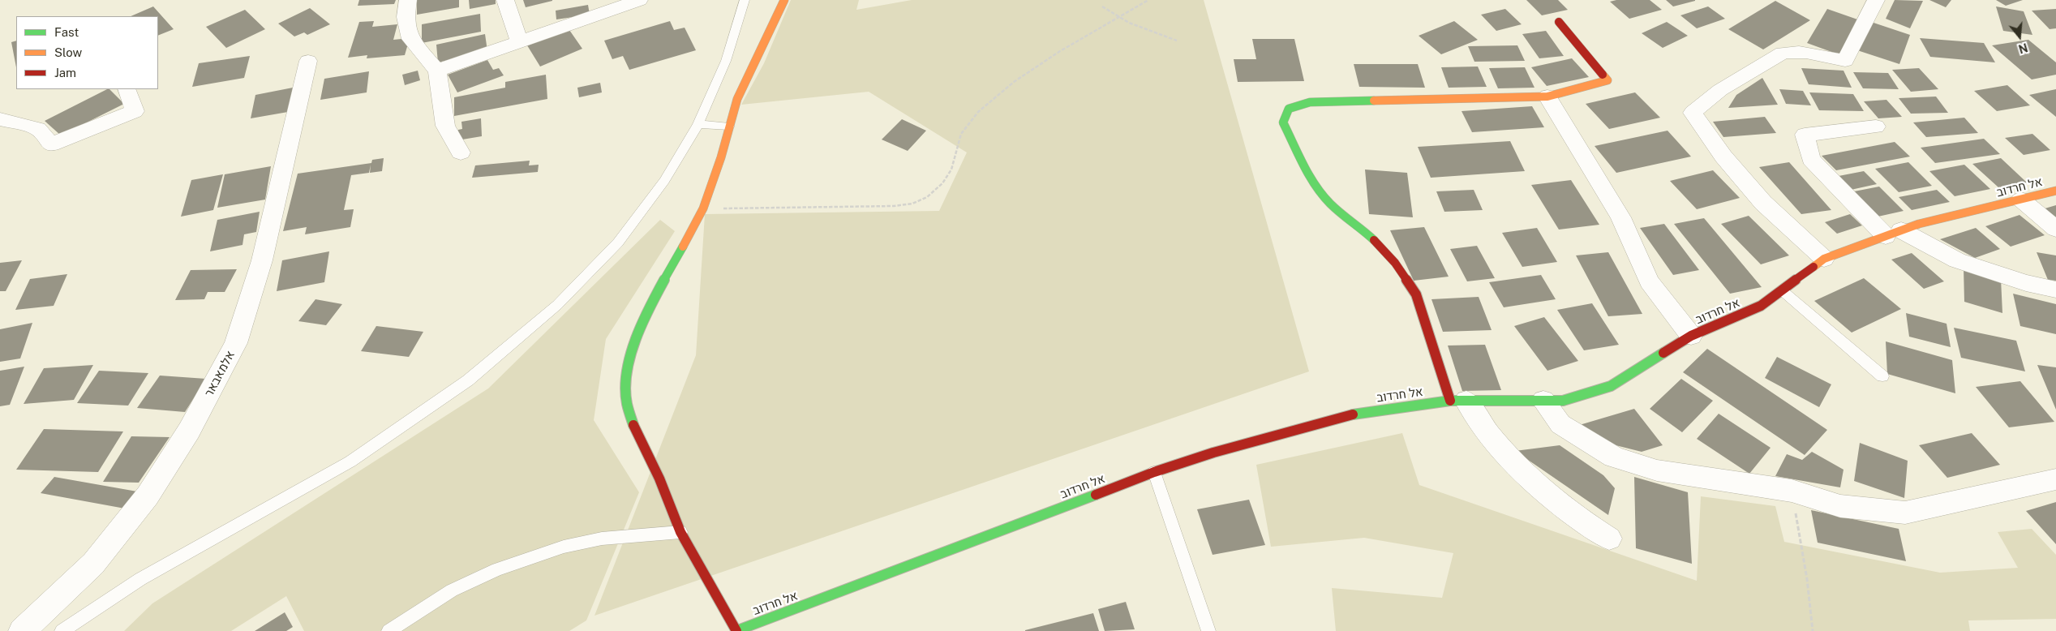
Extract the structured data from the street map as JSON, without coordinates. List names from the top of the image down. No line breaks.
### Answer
{"streets":{"street":["אל חרדוב","אלמאבאר"]},"legend":["Fast","Slow","Jam"],"north":"bottom"}
